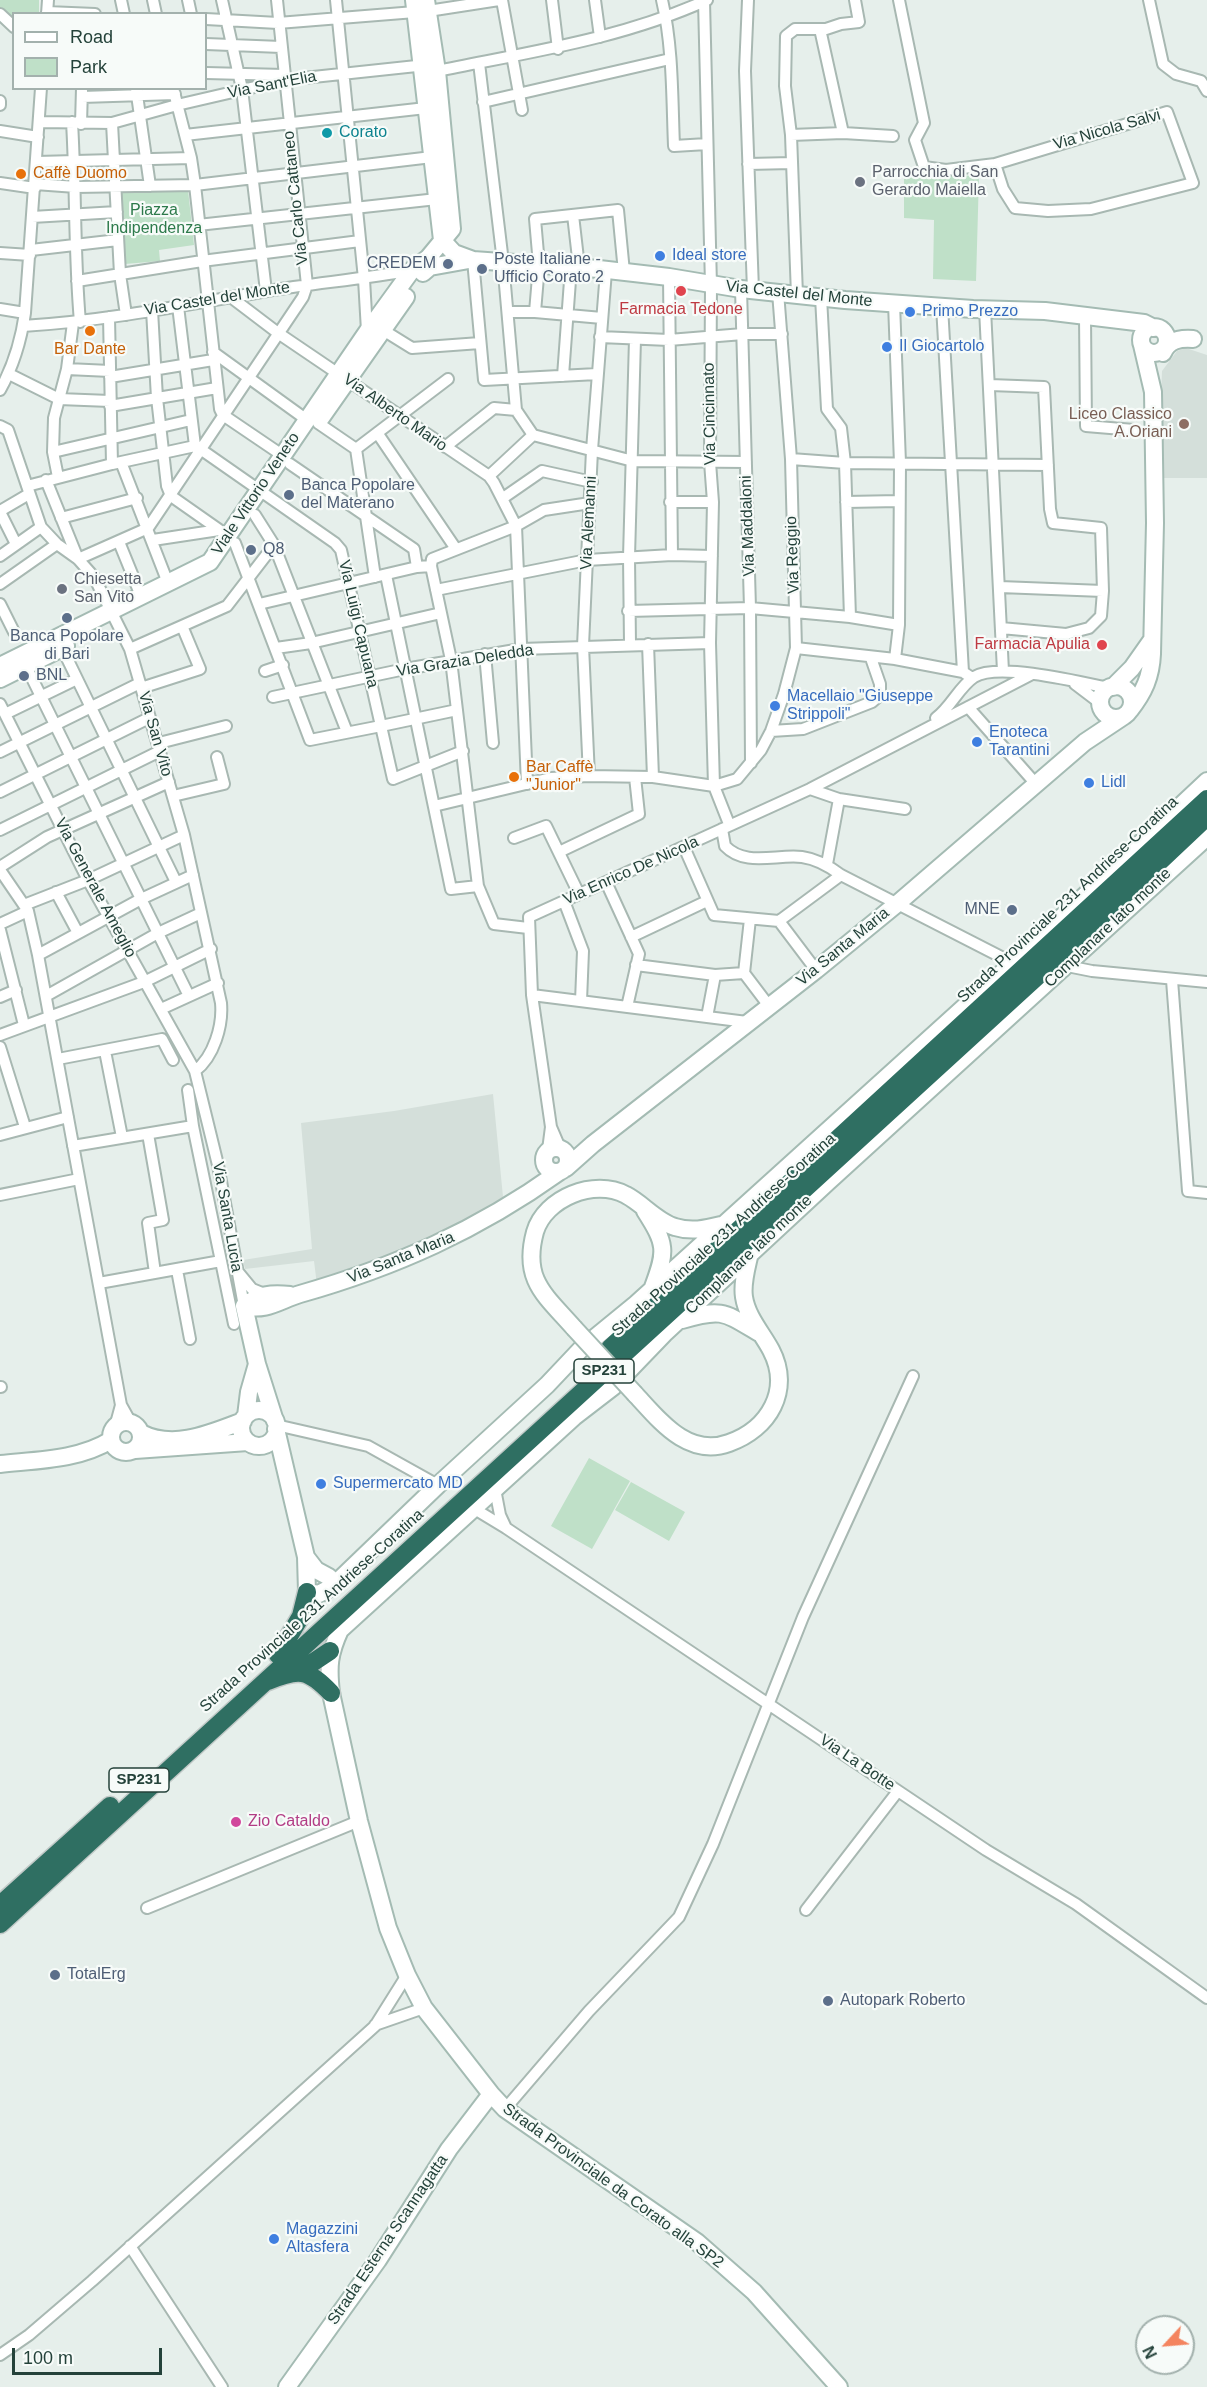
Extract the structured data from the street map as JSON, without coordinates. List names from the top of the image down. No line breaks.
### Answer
{"streets":{"highway":["Strada Provinciale 231 Andriese-Coratina","SP231"],"main road":["Via Castel del Monte","Viale Vittorio Veneto","Complanare lato monte","Via Santa Maria","Via Santa Lucia","Strada Provinciale da Corato alla SP2","Strada Esterna Scannagatta"],"street":["Via Sant'Elia","Via Nicola Salvi","Via Carlo Cattaneo","Via Alberto Mario","Via Cincinnato","Via Alemanni","Via Maddaloni","Via Reggio","Via Luigi Capuana","Via Grazia Deledda","Via San Vito","Via Enrico De Nicola","Via Generale Ameglio","Via La Botte"]},"crossings":[["Via Sant'Elia","Via Carlo Cattaneo"],["Via Sant'Elia","Via Cincinnato"],["Via Sant'Elia","Viale Vittorio Veneto"],["Via Carlo Cattaneo","Via Castel del Monte"],["Via Carlo Cattaneo","Via Alberto Mario"],["Via Carlo Cattaneo","Via Luigi Capuana"],["Via Castel del Monte","Via Alberto Mario"],["Via Castel del Monte","Via Cincinnato"],["Via Castel del Monte","Viale Vittorio Veneto"],["Via Castel del Monte","Via Alemanni"],["Via Castel del Monte","Via Maddaloni"],["Via Castel del Monte","Via Reggio"],["Via Alberto Mario","Viale Vittorio Veneto"],["Via Alberto Mario","Via Grazia Deledda"],["Via Cincinnato","Via Reggio"],["Via Cincinnato","Via Grazia Deledda"],["Via Cincinnato","Via Enrico De Nicola"],["Viale Vittorio Veneto","Via Luigi Capuana"],["Viale Vittorio Veneto","Via San Vito"],["Via Alemanni","Via Grazia Deledda"],["Via Maddaloni","Via Reggio"],["Via Luigi Capuana","Via Grazia Deledda"],["Via San Vito","Via Generale Ameglio"],["Via San Vito","Via Santa Lucia"],["Via Generale Ameglio","Via Santa Lucia"],["Complanare lato monte","Via La Botte"],["Via Santa Maria","Via Santa Lucia"],["Strada Provinciale da Corato alla SP2","Strada Esterna Scannagatta"]],"parks":["Piazza Indipendenza"],"places":["Corato","Caffè Duomo","Parrocchia di San Gerardo Maiella","Ideal store","CREDEM","Poste Italiane - Ufficio Corato 2","Farmacia Tedone","Primo Prezzo","Bar Dante","Il Giocartolo","Liceo Classico A.Oriani","Banca Popolare del Materano","Q8","Chiesetta San Vito","Banca Popolare di Bari","Farmacia Apulia","BNL","Macellaio \"Giuseppe Strippoli\"","Enoteca Tarantini","Bar Caffè \"Junior\"","Lidl","MNE","Supermercato MD","Zio Cataldo","TotalErg","Autopark Roberto","Magazzini Altasfera"],"legend":["Road","Park"],"scale_bar":"100 m","north":"bottom left"}
